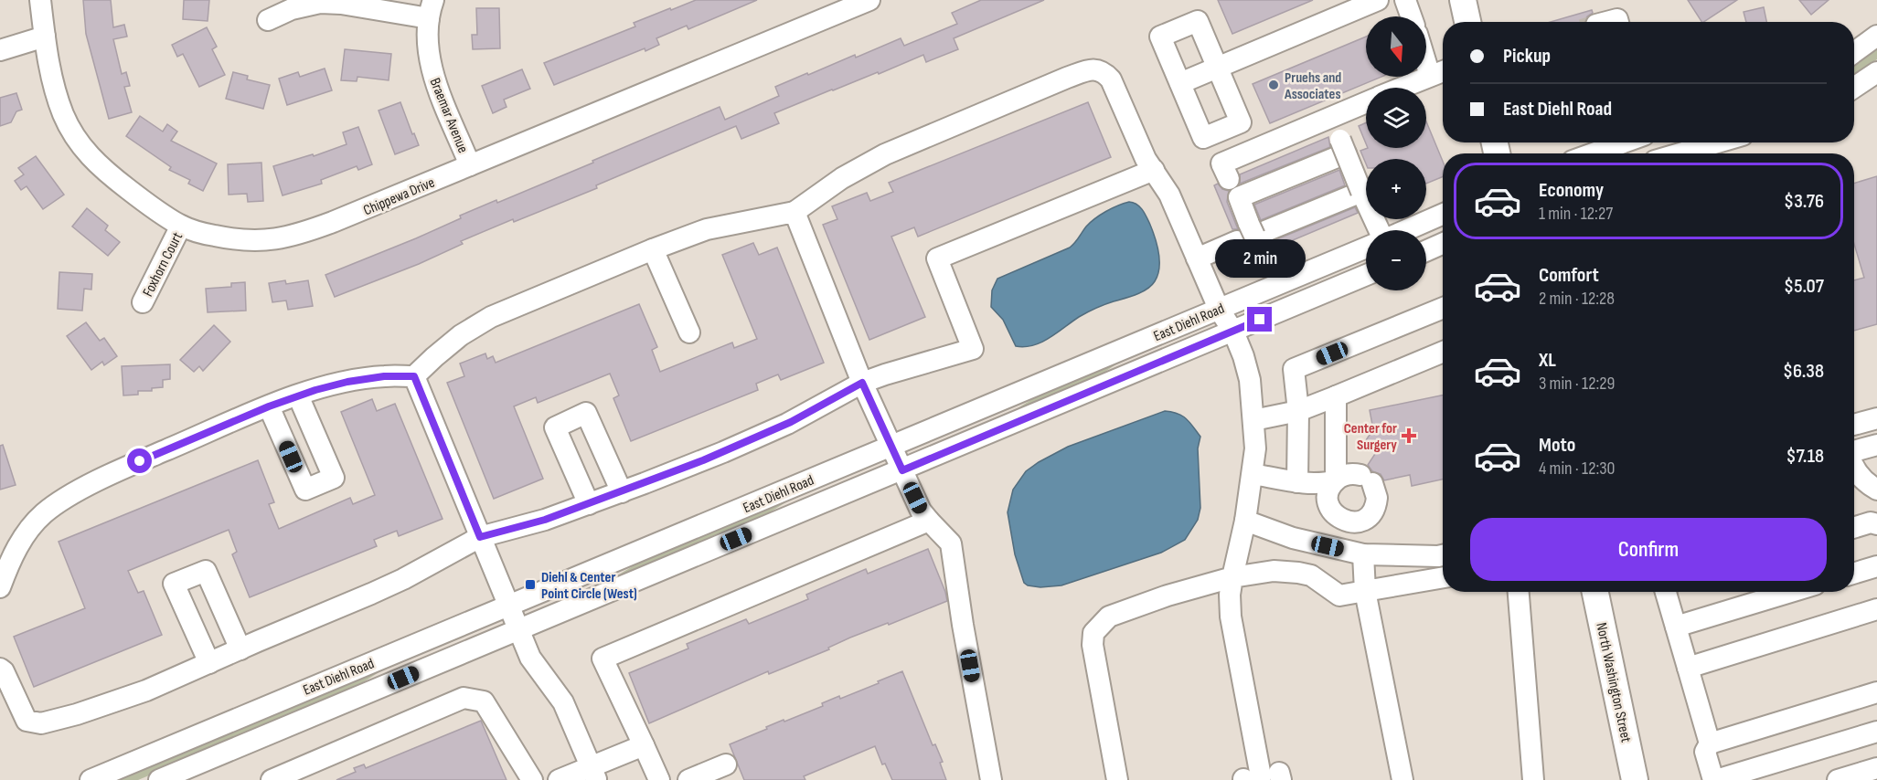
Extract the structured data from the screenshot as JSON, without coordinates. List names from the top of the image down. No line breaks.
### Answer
{"streets":{"main road":["North Washington Street"],"street":["Braemar Avenue","Chippewa Drive","Foxhorn Court","East Diehl Road"]},"crossings":[["Braemar Avenue","Chippewa Drive"],["Chippewa Drive","Foxhorn Court"]],"places":{"other":["Pruehs and Associates"],"health":["Center for Surgery"],"transit":["Diehl & Center Point Circle (West)"]},"north":"bottom","page":{"map_buttons":["+","−"],"banner":["Pickup","East Diehl Road"],"list":[{"name":"Economy","note":"1 min · 12:27","value":"$3.76"},{"name":"Comfort","note":"2 min · 12:28","value":"$5.07"},{"name":"XL","note":"3 min · 12:29","value":"$6.38"},{"name":"Moto","note":"4 min · 12:30","value":"$7.18"}],"bubble":"2 min","buttons":"Confirm"}}
